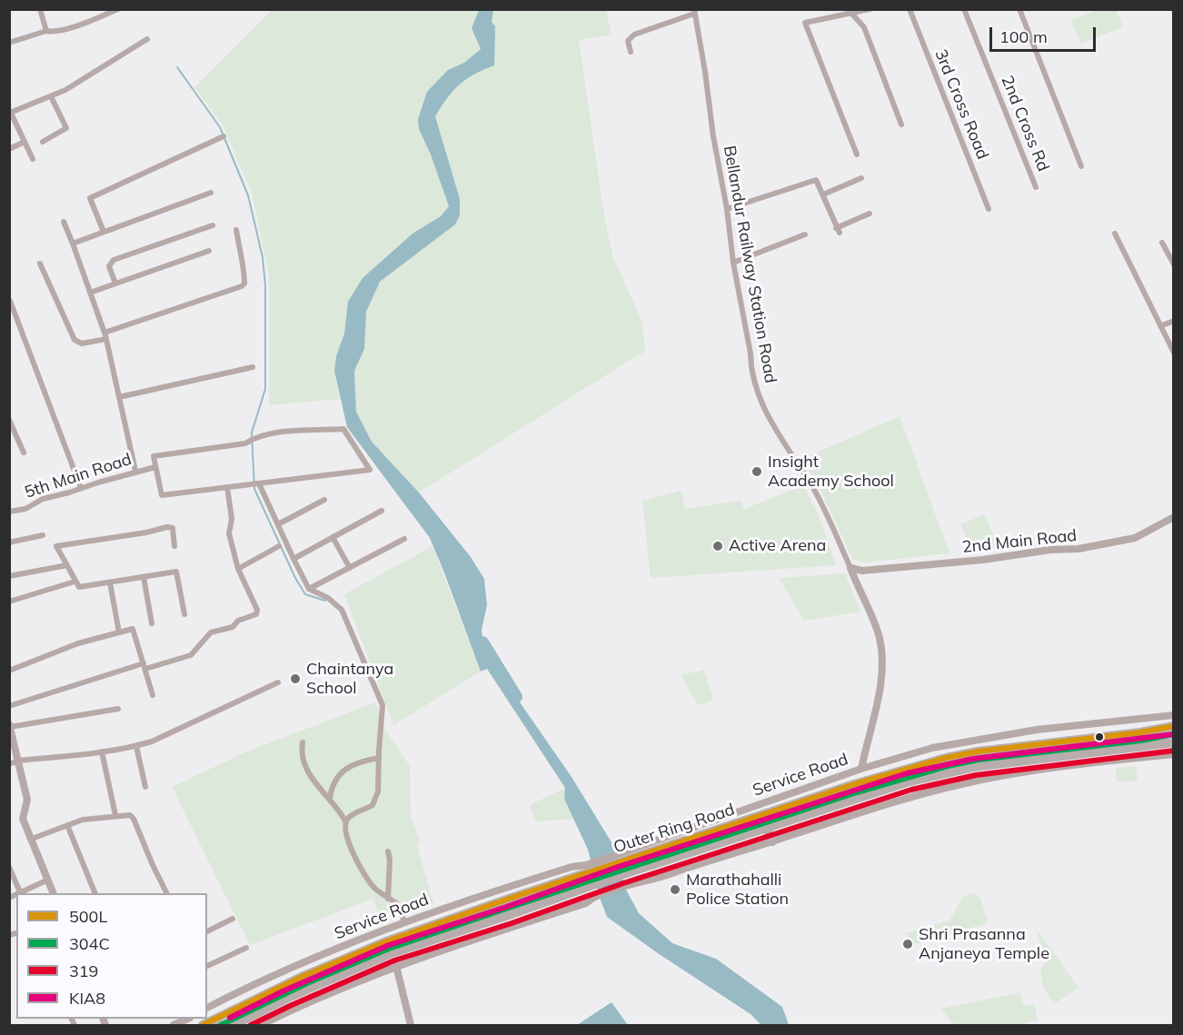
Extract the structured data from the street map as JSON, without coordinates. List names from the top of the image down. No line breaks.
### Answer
{"streets":{"highway":["Outer Ring Road"],"street":["3rd Cross Road","2nd Cross Rd","Bellandur Railway Station Road","5th Main Road","2nd Main Road","Service Road"]},"crossings":[["Bellandur Railway Station Road","2nd Main Road"],["Service Road","Outer Ring Road"]],"places":["Insight Academy School","Active Arena","Chaintanya School","Marathahalli Police Station","Shri Prasanna Anjaneya Temple"],"lines":["transit line 500L","transit line 304C","transit line KIA8","transit line 319"],"legend":["500L","304C","319","KIA8"],"scale_bar":"100 m"}
